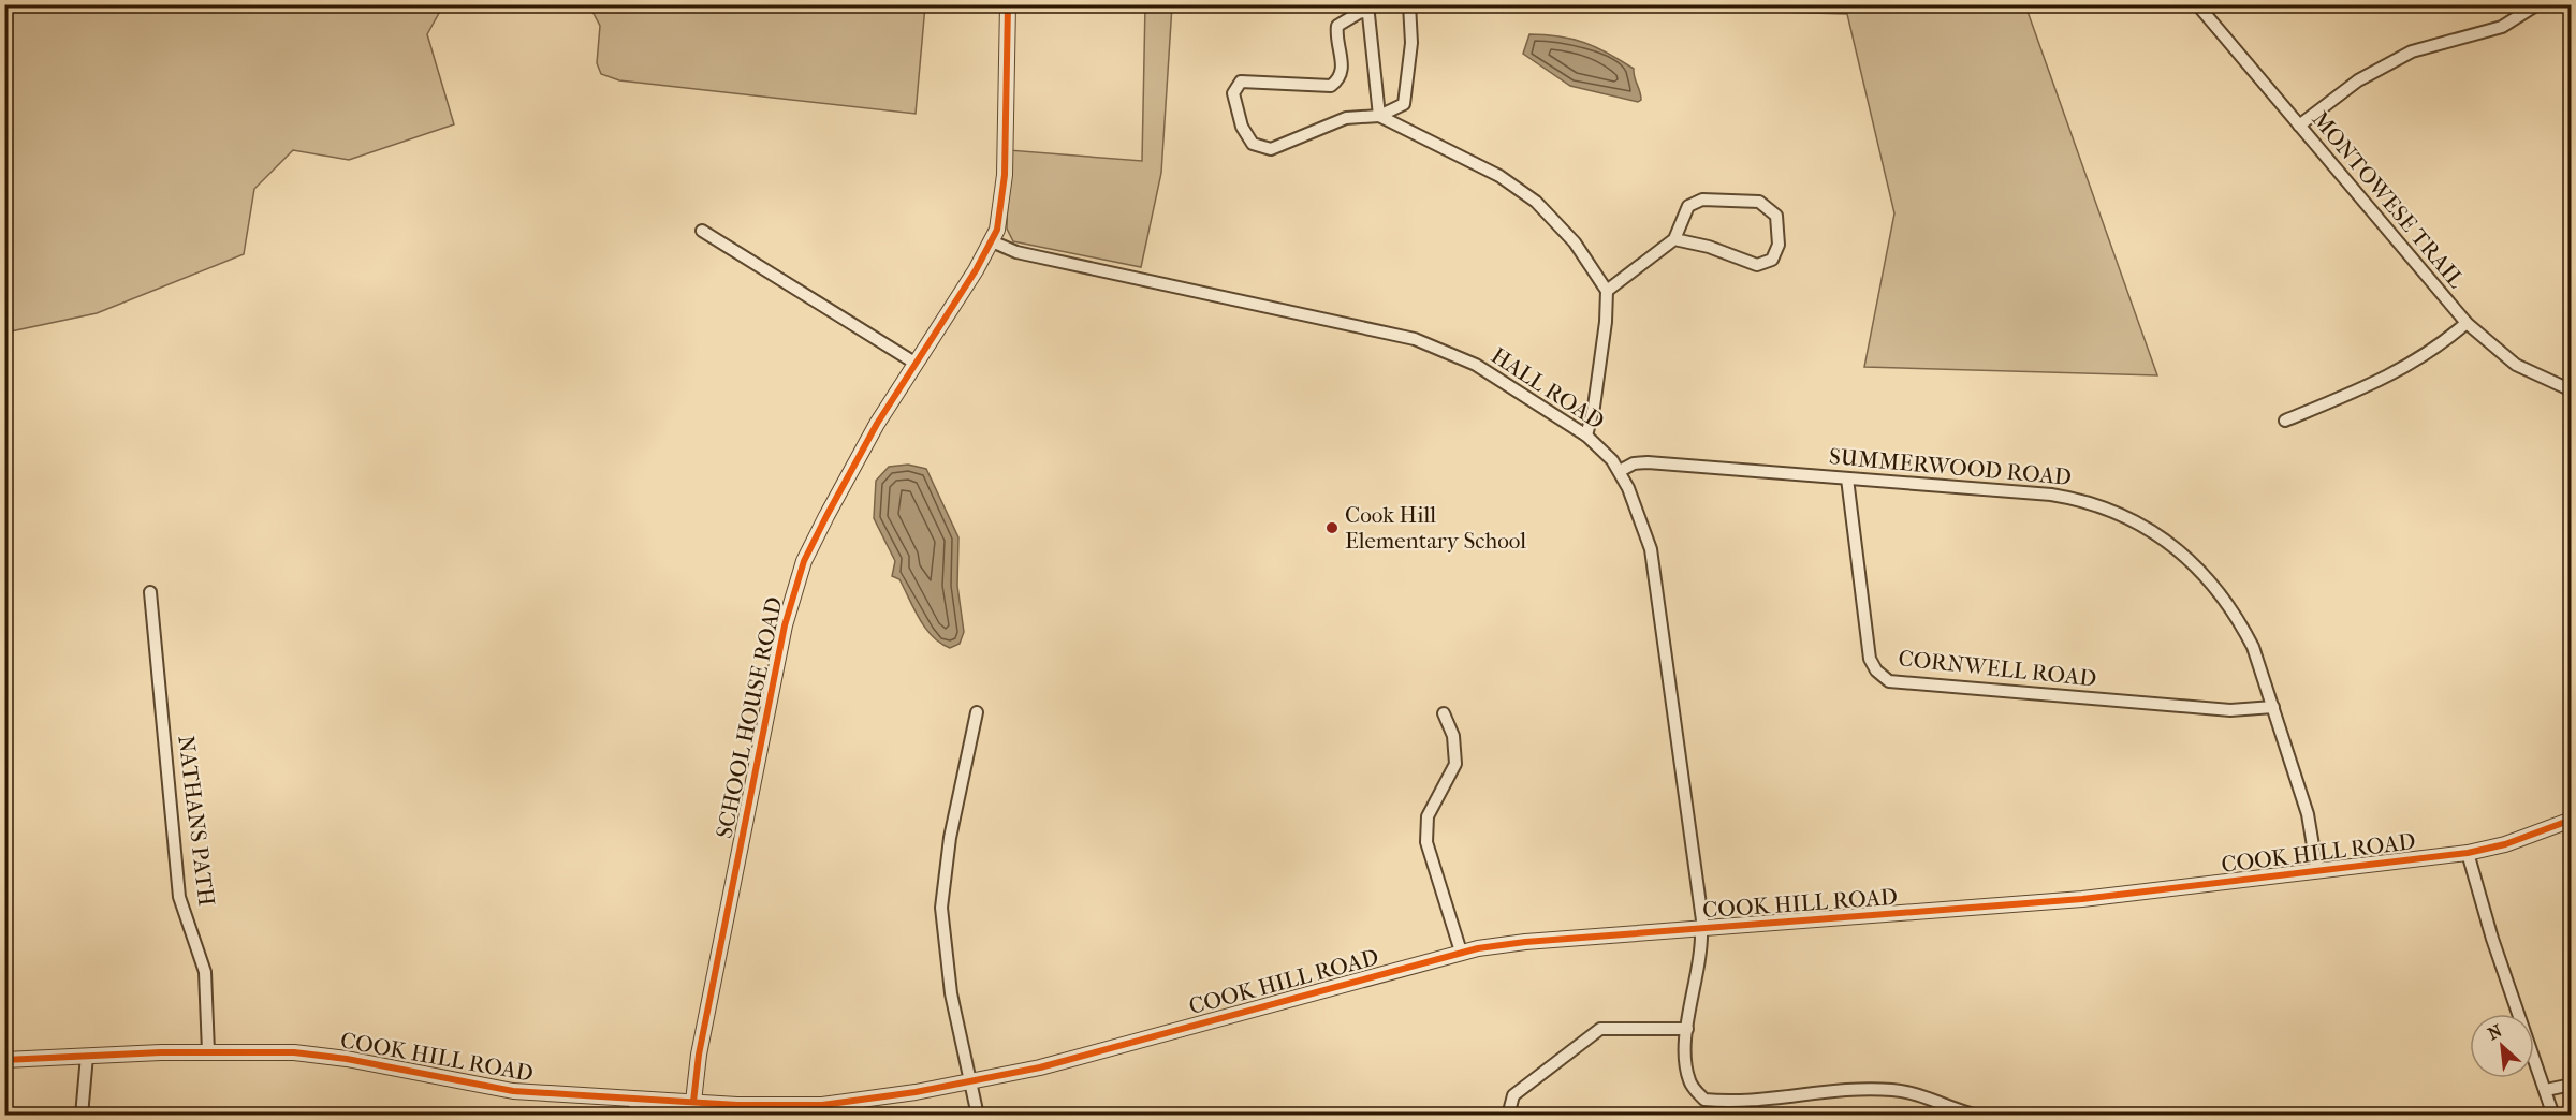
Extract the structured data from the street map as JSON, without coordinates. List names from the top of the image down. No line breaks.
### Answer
{"streets":{"street":["MONTOWESE TRAIL","HALL ROAD","SUMMERWOOD ROAD","CORNWELL ROAD","SCHOOL HOUSE ROAD","NATHANS PATH","COOK HILL ROAD"]},"crossings":[["HALL ROAD","SUMMERWOOD ROAD"],["HALL ROAD","SCHOOL HOUSE ROAD"],["HALL ROAD","COOK HILL ROAD"],["SUMMERWOOD ROAD","CORNWELL ROAD"],["SUMMERWOOD ROAD","COOK HILL ROAD"],["SCHOOL HOUSE ROAD","COOK HILL ROAD"],["NATHANS PATH","COOK HILL ROAD"]],"places":["Cook Hill Elementary School"],"north":"top left"}
